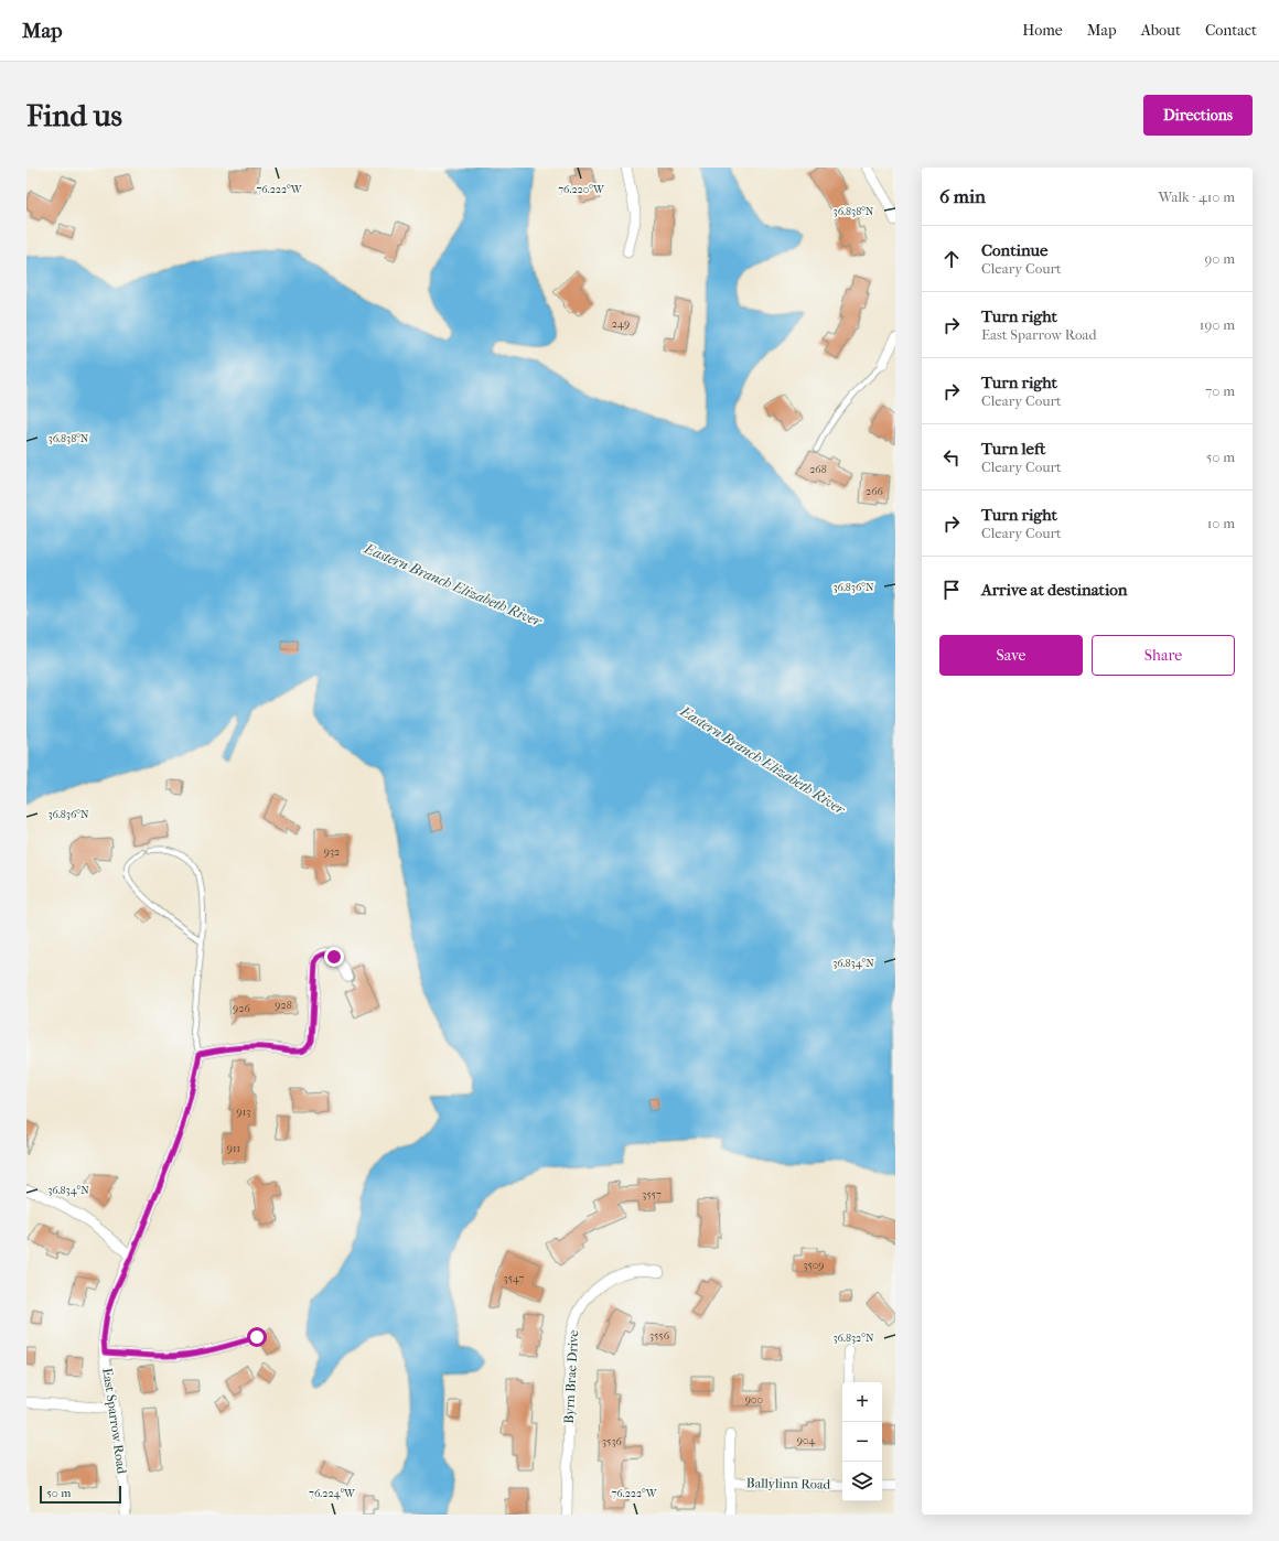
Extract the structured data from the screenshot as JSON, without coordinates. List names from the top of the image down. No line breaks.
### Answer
{"streets":{"street":["Byrn Brae Drive","East Sparrow Road","Ballylinn Road"]},"water":["Eastern Branch Elizabeth River"],"house_numbers":["249","268","266","932","928","926","913","911","3557","3509","3547","3556","900","904","3536"],"scale_bar":"50 m","page":{"header":"Map","nav":["Home","Map","About","Contact"],"buttons":["Directions",["Save","Share"]],"title":"Find us","heading":["6 min","Walk · 410 m"],"list":[["Continue","Cleary Court","90 m"],["Turn right","East Sparrow Road","190 m"],["Turn right","Cleary Court","70 m"],["Turn left","Cleary Court","50 m"],["Turn right","Cleary Court","10 m"],"Arrive at destination"],"map_buttons":["+","−"],"scale":"50 m"},"coordinates":["76.222°W","76.220°W","36.838°N","36.836°N","36.834°N","36.832°N","76.224°W"]}
